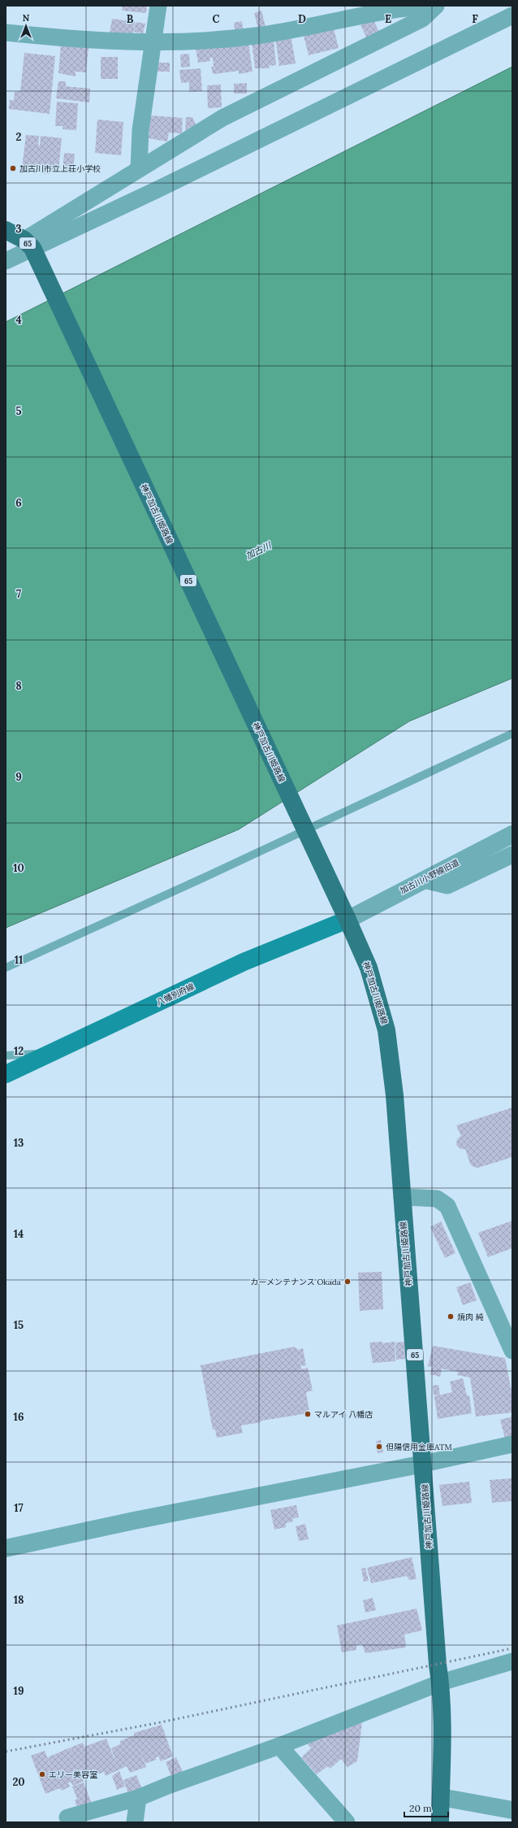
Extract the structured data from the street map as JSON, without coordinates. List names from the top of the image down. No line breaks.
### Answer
{"streets":{"main road":["65","神戸加古川姫路線","八幡別府線"],"street":["加古川小野線旧道"]},"crossings":[["65","神戸加古川姫路線"],["神戸加古川姫路線","加古川小野線旧道"],["神戸加古川姫路線","八幡別府線"],["加古川小野線旧道","八幡別府線"]],"water":["加古川"],"places":["加古川市立上荘小学校","カーメンテナンス Okada","焼肉 純","マルアイ 八幡店","但陽信用金庫ATM","エリー美容室"],"scale_bar":"20 m","north":"top","grid":{"columns":["B","C","D","E","F"],"rows":["2","3","4","5","6","7","8","9","10","11","12","13","14","15","16","17","18","19","20"]}}
